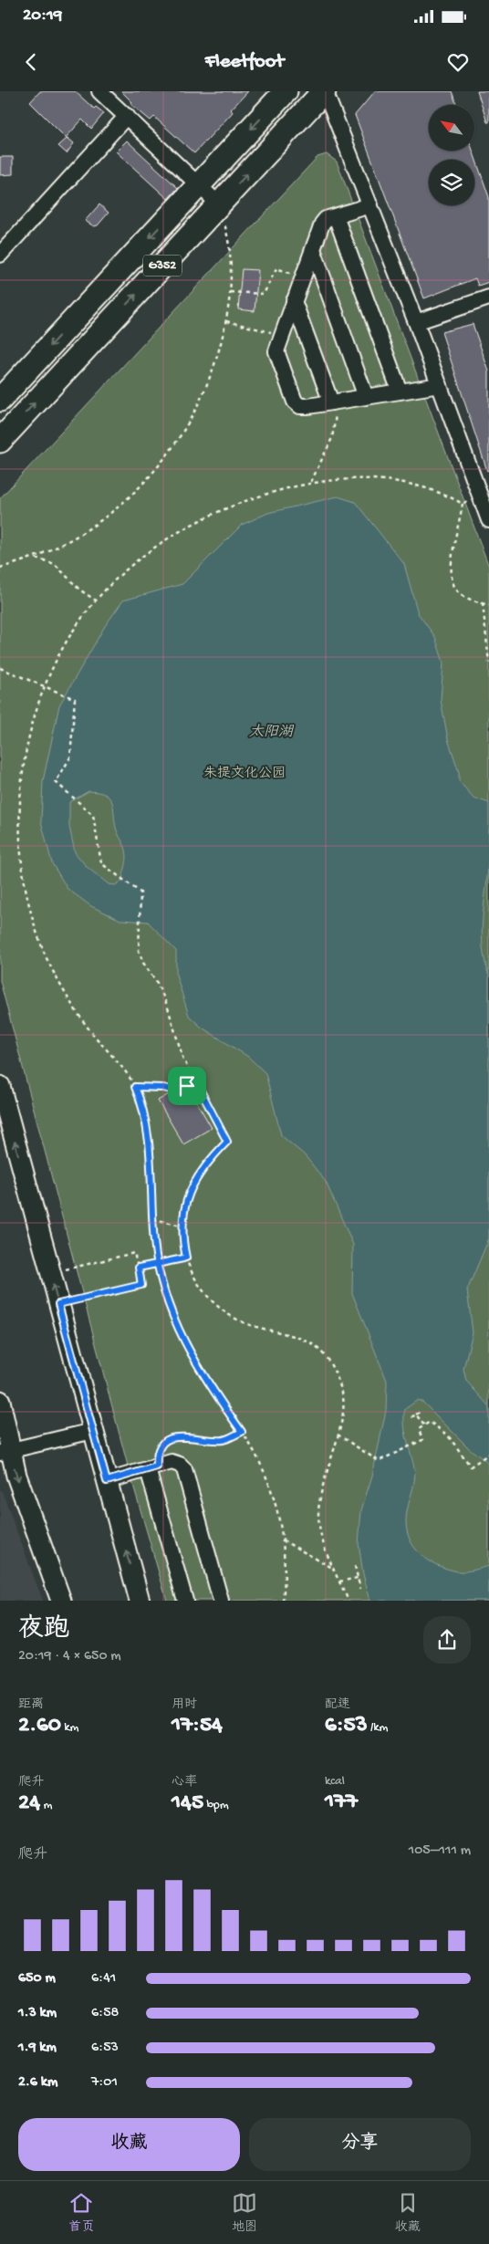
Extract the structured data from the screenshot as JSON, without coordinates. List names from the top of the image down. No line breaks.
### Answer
{"streets":{"highway":["G352"]},"water":["太阳湖"],"parks":["朱提文化公园"],"north":"top left","page":{"status":"20:19","header":"Fleetfoot","heading":["夜跑","20:19 · 4 × 650 m"],"stats":[["距离","2.60 km"],["用时","17:54"],["配速","6:53 /km"],["爬升","24 m"],["心率","145 bpm"],["kcal","177"]],"chart":["爬升","105–111 m"],"list":[{"name":"650 m","note":"6:41"},{"name":"1.3 km","note":"6:58"},{"name":"1.9 km","note":"6:53"},{"name":"2.6 km","note":"7:01"}],"buttons":["收藏","分享"],"tabs":["首页","地图","收藏"]}}
